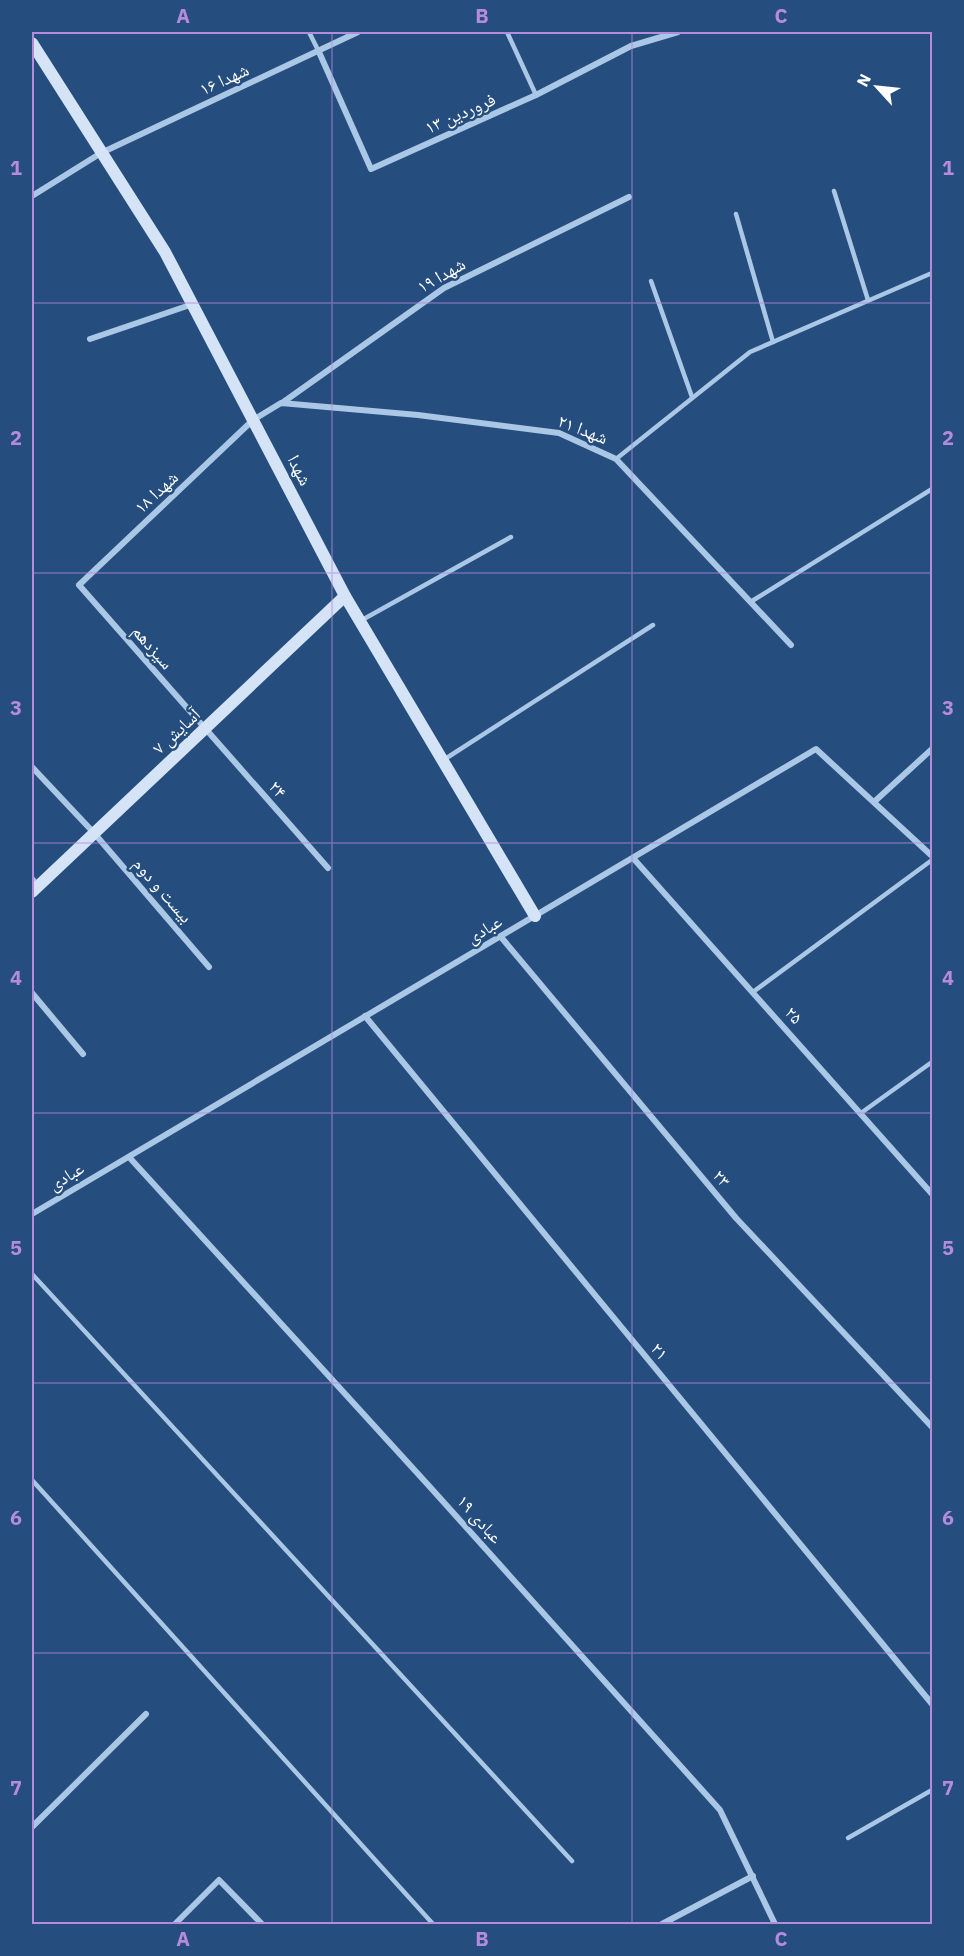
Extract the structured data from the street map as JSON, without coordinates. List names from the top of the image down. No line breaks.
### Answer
{"streets":{"street":["شهدا ۱۶","فروردین ۱۳","شهدا ۱۹","شهدا ۲۱","شهدا","شهدا ۱۸","سیزدهم","آسایش ۷","۲۴","بیست و دوم","عبادی","۲۵","۲۳","۲۱","عبادی ۱۹"]},"crossings":[["شهدا ۱۶","فروردین ۱۳"],["شهدا ۱۶","شهدا"],["شهدا ۱۹","شهدا ۲۱"],["شهدا","شهدا ۱۸"],["شهدا","آسایش ۷"],["شهدا","عبادی"],["شهدا ۱۸","سیزدهم"],["سیزدهم","آسایش ۷"],["سیزدهم","۲۴"],["آسایش ۷","۲۴"],["آسایش ۷","بیست و دوم"],["عبادی","۲۵"],["عبادی","۲۳"],["عبادی","۲۱"],["عبادی","عبادی ۱۹"]],"north":"top left","grid":{"columns":["A","B","C"],"rows":["1","2","3","4","5","6","7"]}}
